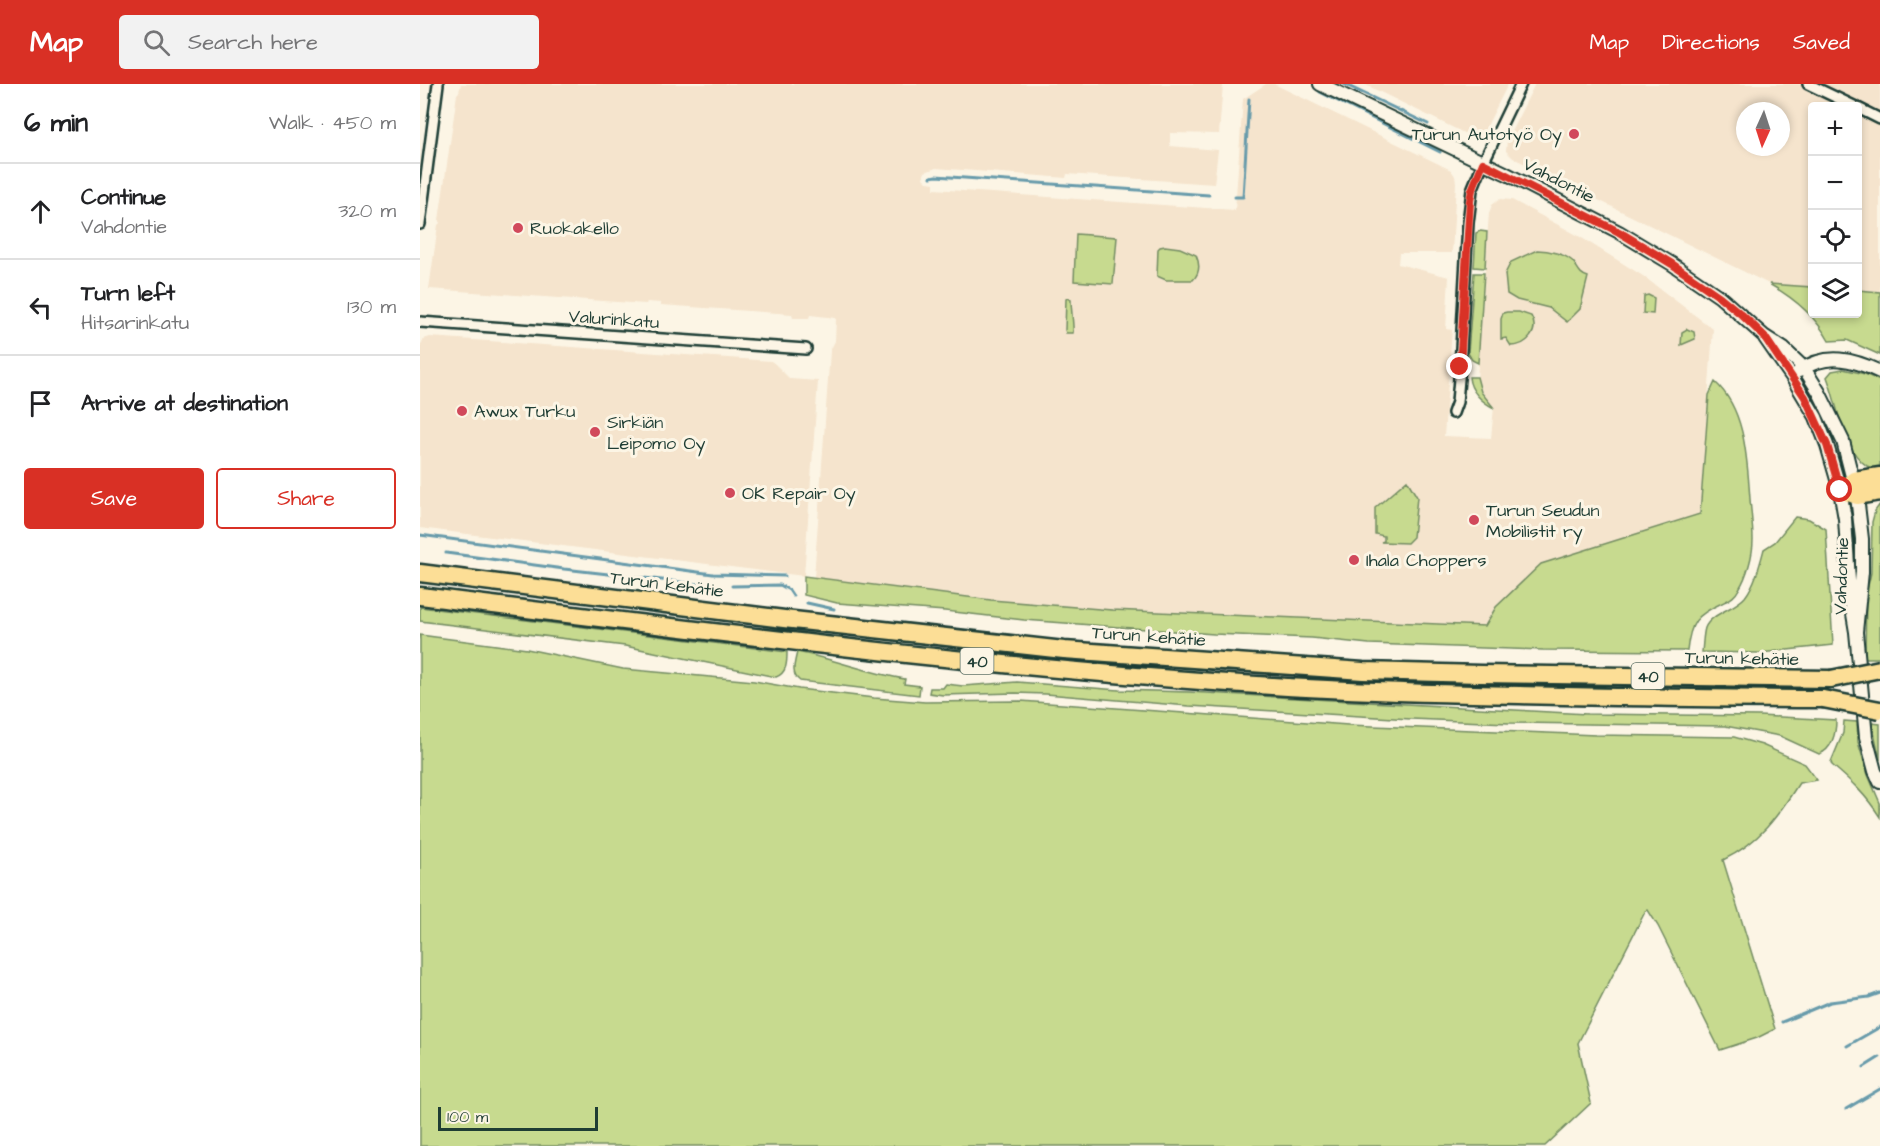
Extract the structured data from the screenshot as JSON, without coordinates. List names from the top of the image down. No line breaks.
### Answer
{"streets":{"highway":["Turun kehätie","40"],"street":["Vahdontie","Valurinkatu"]},"places":["Turun Autotyö Oy","Ruokakello","Awux Turku","Sirkiän Leipomo Oy","OK Repair Oy","Turun Seudun Mobilistit ry","Ihala Choppers"],"scale_bar":"100 m","north":"bottom","page":{"header":"Map","search":"Search here","nav":["Map","Directions","Saved"],"heading":["6 min","Walk · 450 m"],"map_buttons":["+","−"],"list":[["Continue","Vahdontie","320 m"],["Turn left","Hitsarinkatu","130 m"],"Arrive at destination"],"buttons":["Save","Share"],"scale":"100 m"}}
